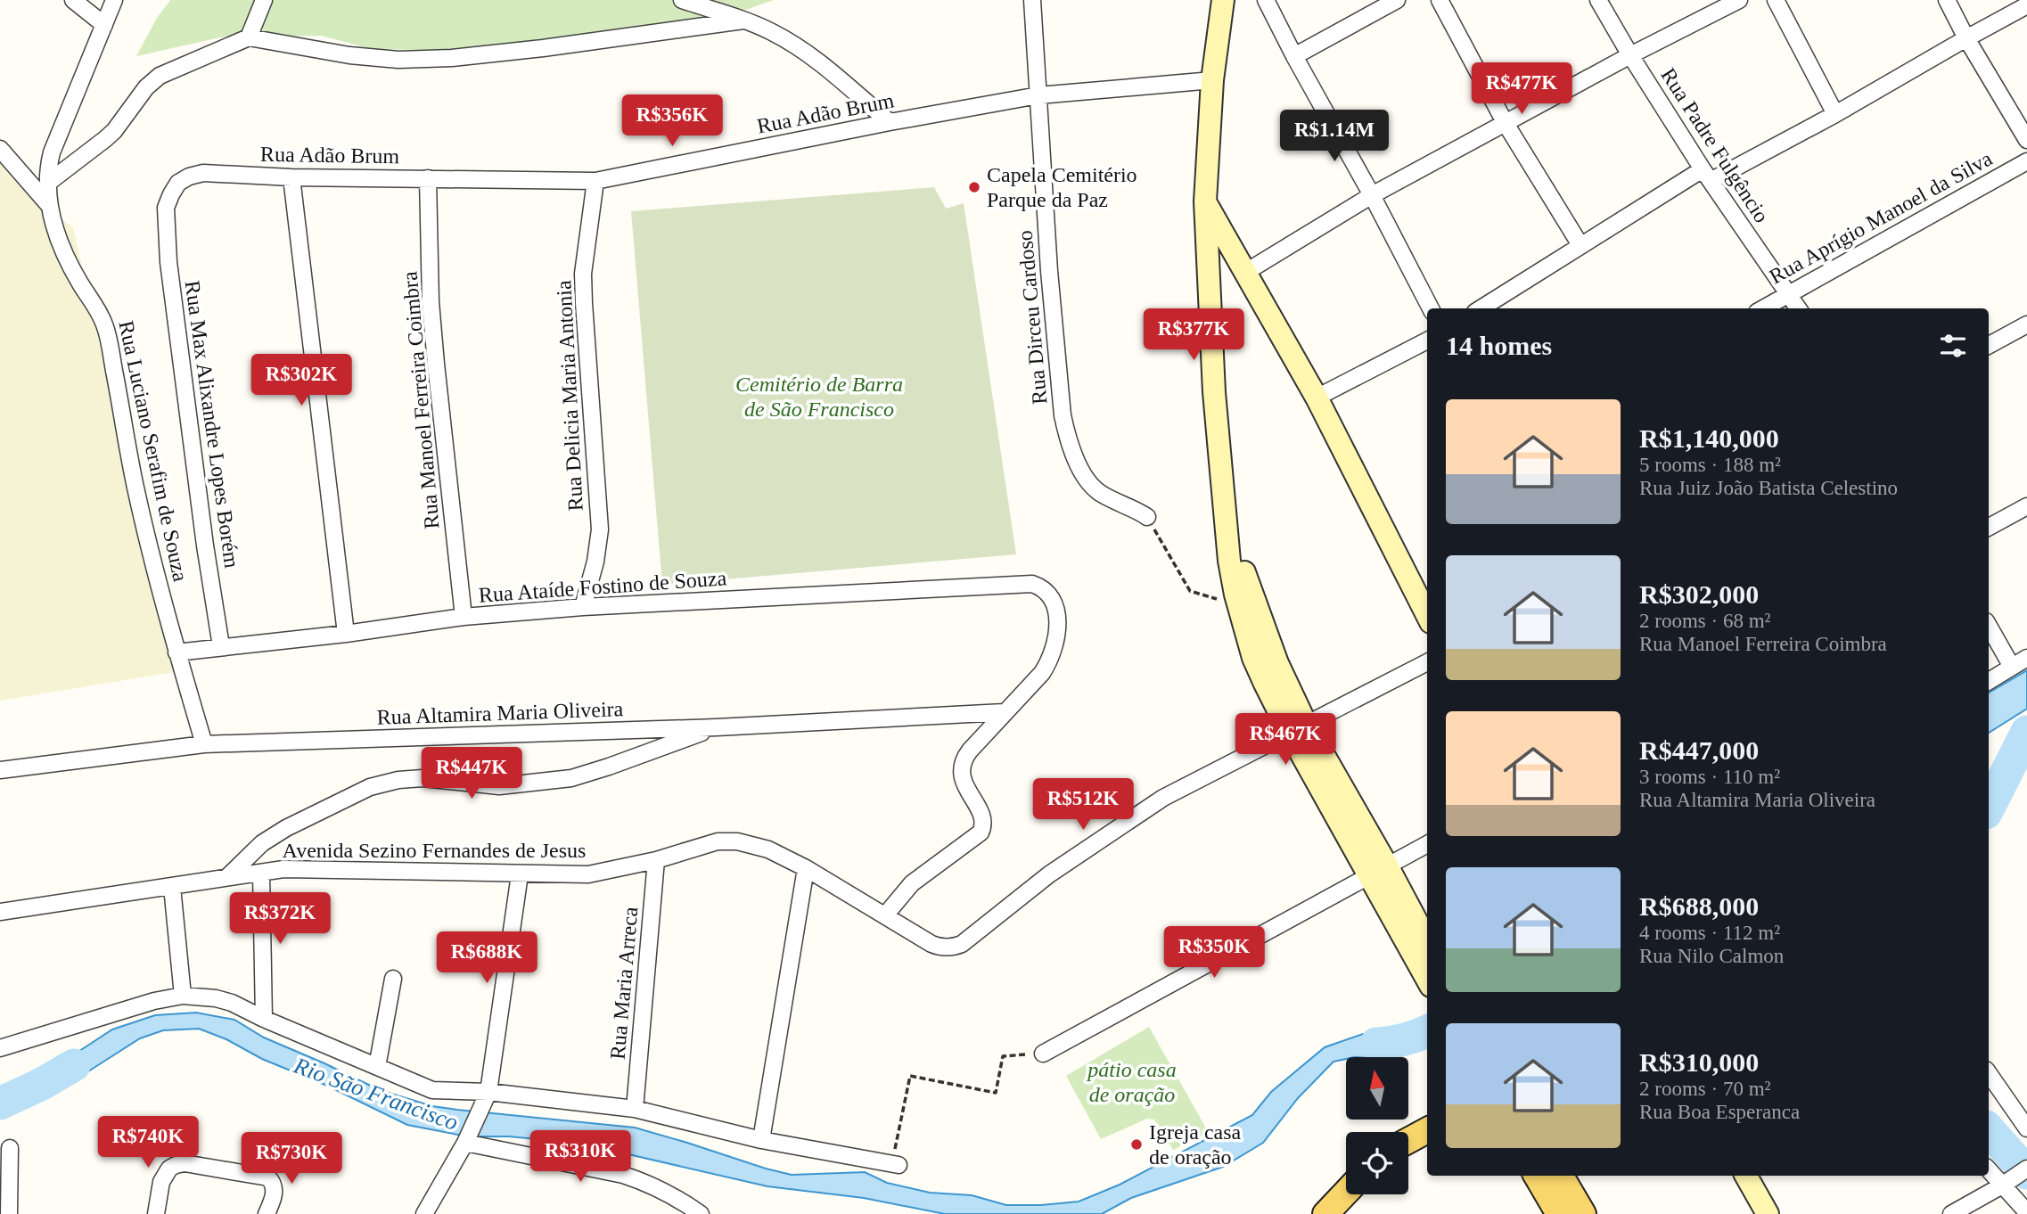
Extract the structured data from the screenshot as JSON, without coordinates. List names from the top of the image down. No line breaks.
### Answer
{"streets":{"street":["Rua Adão Brum","Rua Padre Fulgêncio","Rua Aprígio Manoel da Silva","Rua Dirceu Cardoso","Rua Delicia Maria Antonia","Rua Manoel Ferreira Coimbra","Rua Max Alixandre Lopes Borém","Rua Luciano Serafim de Souza","Rua Ataíde Fostino de Souza","Rua Altamira Maria Oliveira","Avenida Sezino Fernandes de Jesus","Rua Maria Arreca"]},"crossings":[["Rua Adão Brum","Rua Dirceu Cardoso"],["Rua Adão Brum","Rua Delicia Maria Antonia"],["Rua Adão Brum","Rua Manoel Ferreira Coimbra"],["Rua Adão Brum","Rua Max Alixandre Lopes Borém"],["Rua Padre Fulgêncio","Rua Aprígio Manoel da Silva"],["Rua Delicia Maria Antonia","Rua Ataíde Fostino de Souza"],["Rua Manoel Ferreira Coimbra","Rua Ataíde Fostino de Souza"],["Rua Max Alixandre Lopes Borém","Rua Ataíde Fostino de Souza"],["Rua Luciano Serafim de Souza","Rua Ataíde Fostino de Souza"],["Rua Luciano Serafim de Souza","Rua Altamira Maria Oliveira"],["Rua Ataíde Fostino de Souza","Rua Altamira Maria Oliveira"],["Avenida Sezino Fernandes de Jesus","Rua Maria Arreca"]],"water":["Rio São Francisco"],"parks":["Cemitério de Barra de São Francisco","pátio casa de oração"],"places":["Capela Cemitério Parque da Paz","Igreja casa de oração"],"north":"top","page":{"price":["R$477K","R$356K","R$1.14M","R$377K","R$302K","R$467K","R$447K","R$512K","R$372K","R$350K","R$688K","R$740K","R$310K","R$730K"],"heading":"14 homes","list":[{"name":"R$1,140,000","note":"5 rooms · 188 m² · Rua Juiz João Batista Celestino"},{"name":"R$302,000","note":"2 rooms · 68 m² · Rua Manoel Ferreira Coimbra"},{"name":"R$447,000","note":"3 rooms · 110 m² · Rua Altamira Maria Oliveira"},{"name":"R$688,000","note":"4 rooms · 112 m² · Rua Nilo Calmon"},{"name":"R$310,000","note":"2 rooms · 70 m² · Rua Boa Esperanca"}]}}
